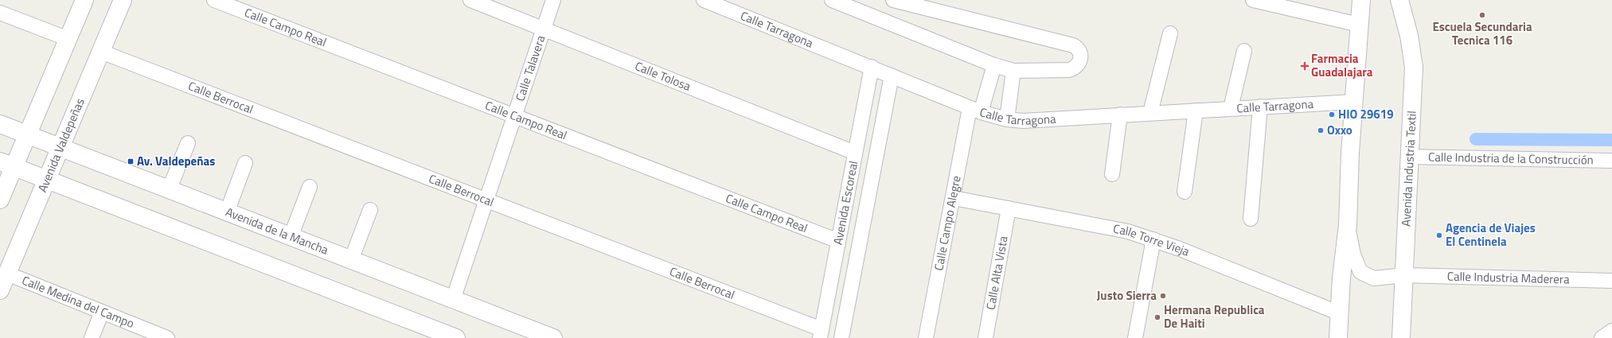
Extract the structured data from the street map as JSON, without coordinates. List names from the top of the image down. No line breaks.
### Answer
{"streets":{"street":["Calle Campo Real","Calle Tarragona","Calle Talavera","Calle Tolosa","Calle Berrocal","Avenida Valdepeñas","Calle Industria de la Construcción","Avenida Industria Textil","Avenida Escoreal","Calle Campo Alegre","Avenida de la Mancha","Calle Torre Vieja","Calle Alta Vista","Calle Industria Maderera","Calle Medina del Campo"]},"crossings":[["Calle Campo Real","Calle Talavera"],["Calle Campo Real","Avenida Escoreal"],["Calle Tarragona","Avenida Escoreal"],["Calle Tarragona","Calle Campo Alegre"],["Calle Talavera","Calle Tolosa"],["Calle Talavera","Calle Berrocal"],["Calle Talavera","Avenida de la Mancha"],["Calle Tolosa","Avenida Escoreal"],["Calle Berrocal","Avenida Valdepeñas"],["Calle Berrocal","Avenida Escoreal"],["Avenida Valdepeñas","Avenida de la Mancha"],["Avenida Valdepeñas","Calle Medina del Campo"],["Calle Industria de la Construcción","Avenida Industria Textil"],["Avenida Industria Textil","Calle Industria Maderera"],["Calle Campo Alegre","Calle Torre Vieja"],["Calle Torre Vieja","Calle Alta Vista"]],"places":{"other":["Escuela Secundaria Tecnica 116","HIO 29619","Oxxo","Agencia de Viajes El Centinela","Justo Sierra","Hermana Republica De Haiti"],"health":["Farmacia Guadalajara"],"transit":["Av. Valdepeñas"]}}
